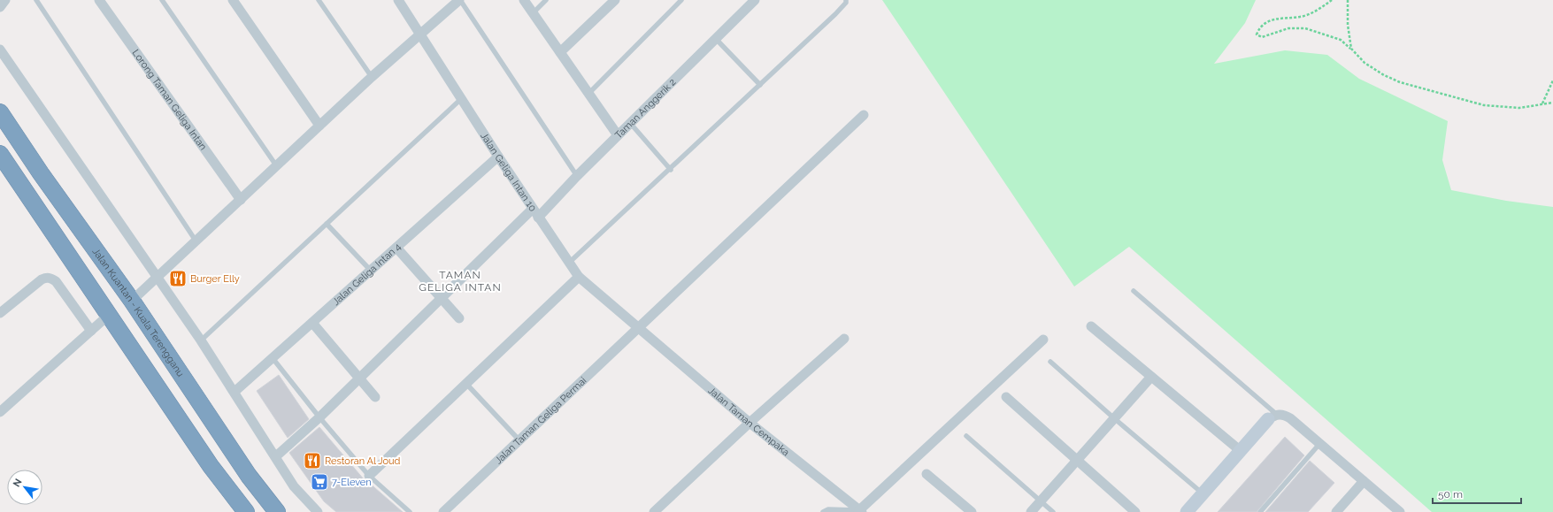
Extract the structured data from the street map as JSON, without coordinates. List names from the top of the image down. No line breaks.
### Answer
{"streets":{"highway":["Jalan Kuantan - Kuala Terengganu"],"street":["Lorong Taman Geliga Intan","Taman Anggerik 2","Jalan Geliga Intan 10","Jalan Geliga Intan 4","Jalan Taman Geliga Permai","Jalan Taman Cempaka"]},"crossings":[["Taman Anggerik 2","Jalan Geliga Intan 10"],["Jalan Geliga Intan 10","Jalan Geliga Intan 4"],["Jalan Geliga Intan 10","Jalan Taman Geliga Permai"],["Jalan Geliga Intan 10","Jalan Taman Cempaka"],["Jalan Taman Geliga Permai","Jalan Taman Cempaka"]],"districts":["TAMAN GELIGA INTAN"],"places":{"restaurant":["Burger Elly","Restoran Al Joud"],"supermarket":["7-Eleven"]},"scale_bar":"50 m","north":"top left"}
